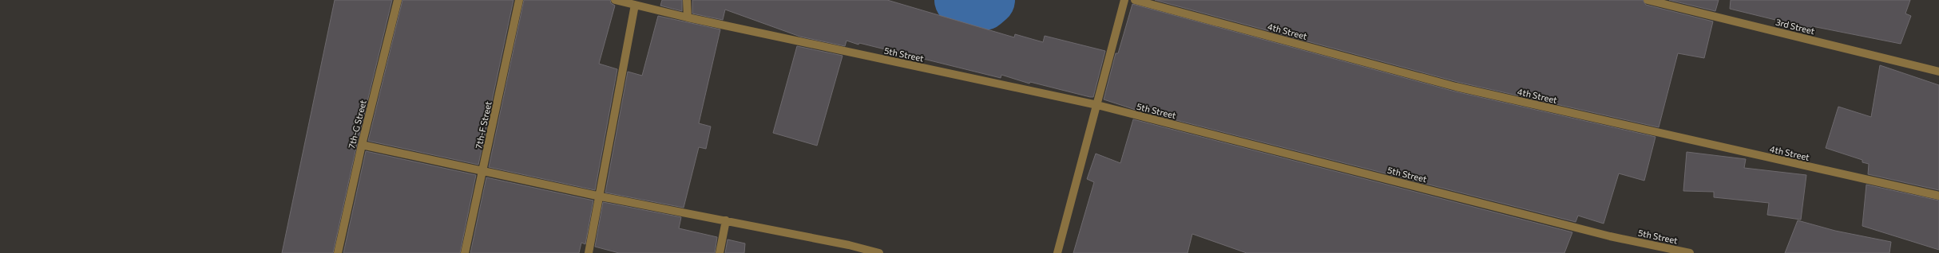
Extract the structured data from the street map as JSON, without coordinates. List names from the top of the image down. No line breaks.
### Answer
{"streets":{"street":["3rd Street","4th Street","5th Street","7th-G Street","7th-F Street"]}}
